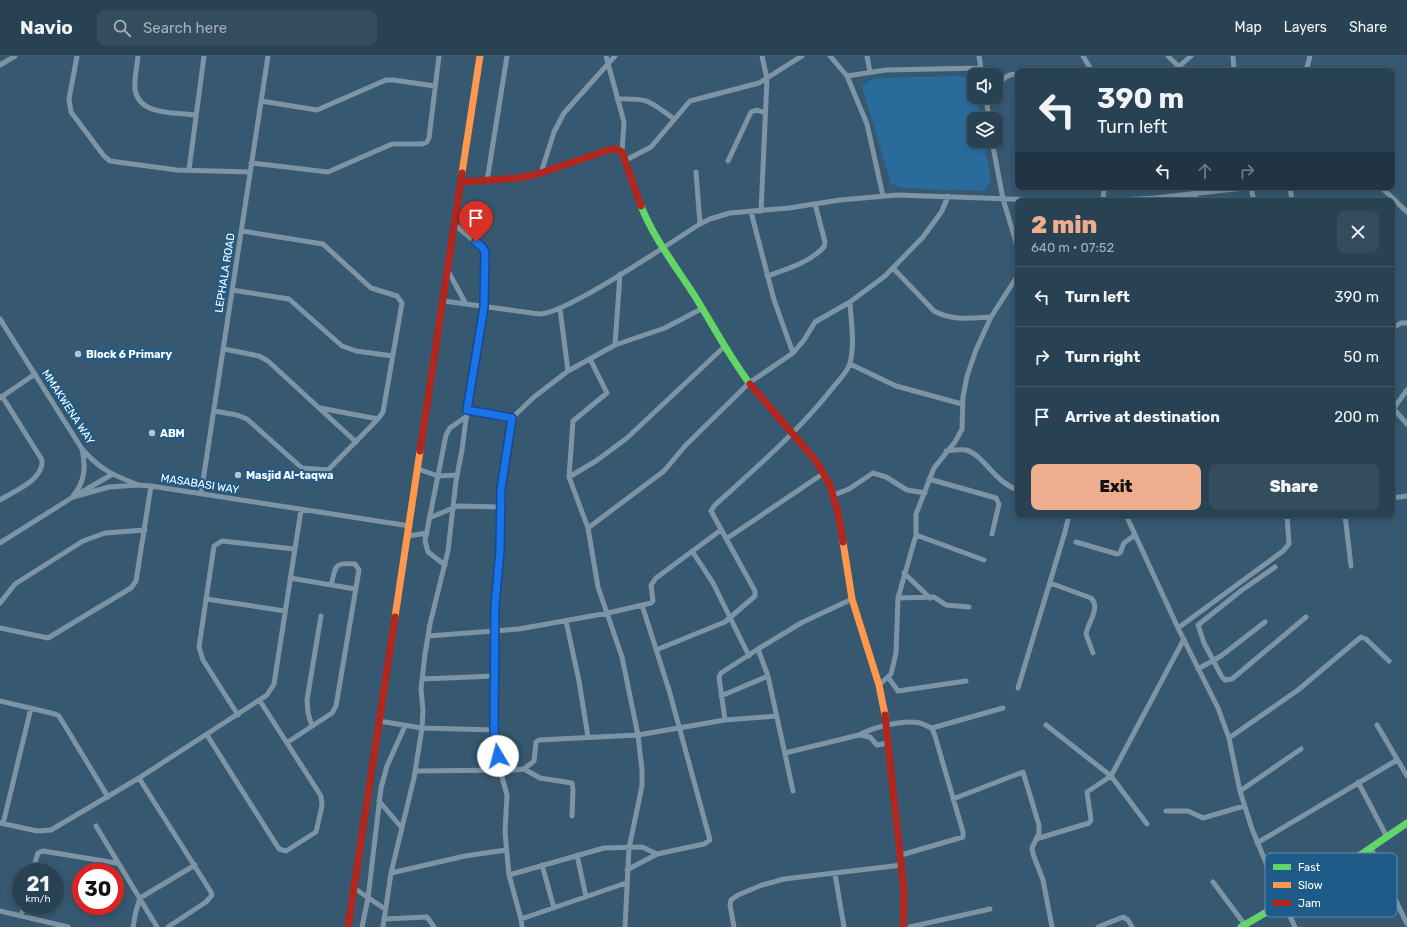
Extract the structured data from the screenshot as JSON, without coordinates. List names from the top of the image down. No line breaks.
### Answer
{"streets":{"street":["LEPHALA ROAD","MMAKWENA WAY","MASABASI WAY"]},"crossings":[["LEPHALA ROAD","MASABASI WAY"],["MMAKWENA WAY","MASABASI WAY"]],"places":["Block 6 Primary","ABM","Masjid Al-taqwa"],"legend":["Fast","Slow","Jam"],"page":{"header":"Navio","search":"Search here","nav":["Map","Layers","Share"],"turn":["390 m","Turn left"],"heading":["2 min","640 m · 07:52"],"list":[{"name":"Turn left","value":"390 m"},{"name":"Turn right","value":"50 m"},{"name":"Arrive at destination","value":"200 m"}],"buttons":["Exit","Share"],"speed":"21 km/h","limit":"30"}}
